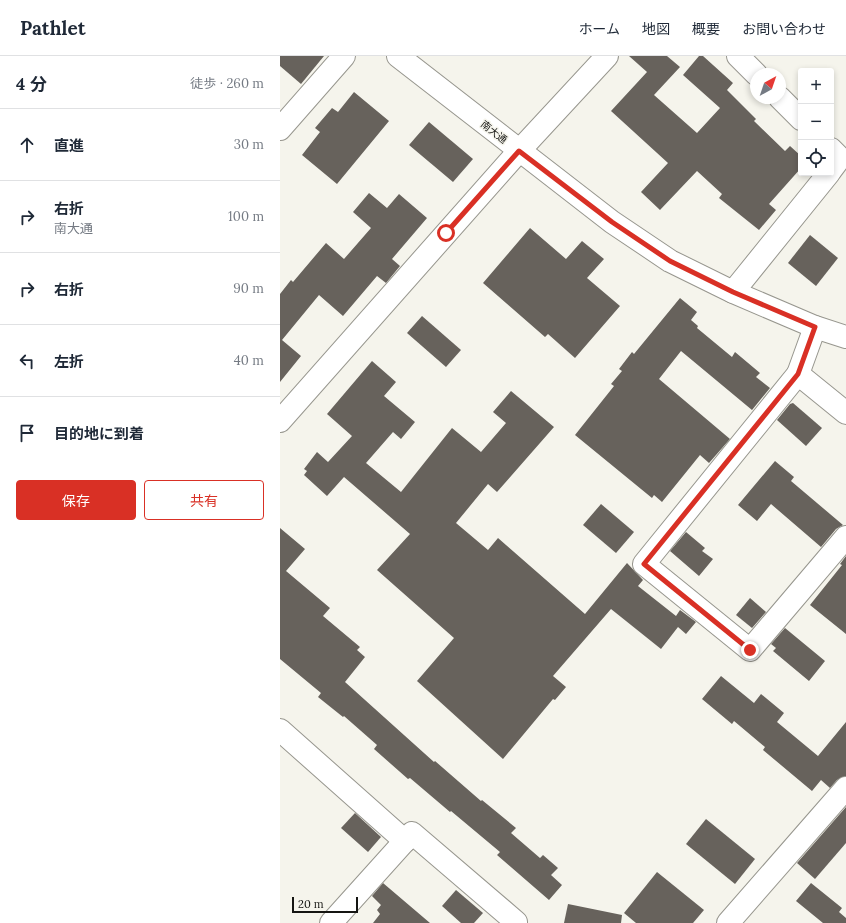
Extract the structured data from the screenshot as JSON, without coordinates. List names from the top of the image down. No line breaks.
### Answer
{"streets":{"street":["南大通"]},"scale_bar":"20 m","north":"top right","page":{"header":"Pathlet","nav":["ホーム","地図","概要","お問い合わせ"],"heading":["4 分","徒歩 · 260 m"],"map_buttons":["+","−"],"list":[["直進","30 m"],["右折","南大通","100 m"],["右折","90 m"],["左折","40 m"],"目的地に到着"],"buttons":["保存","共有"],"scale":"20 m"}}
